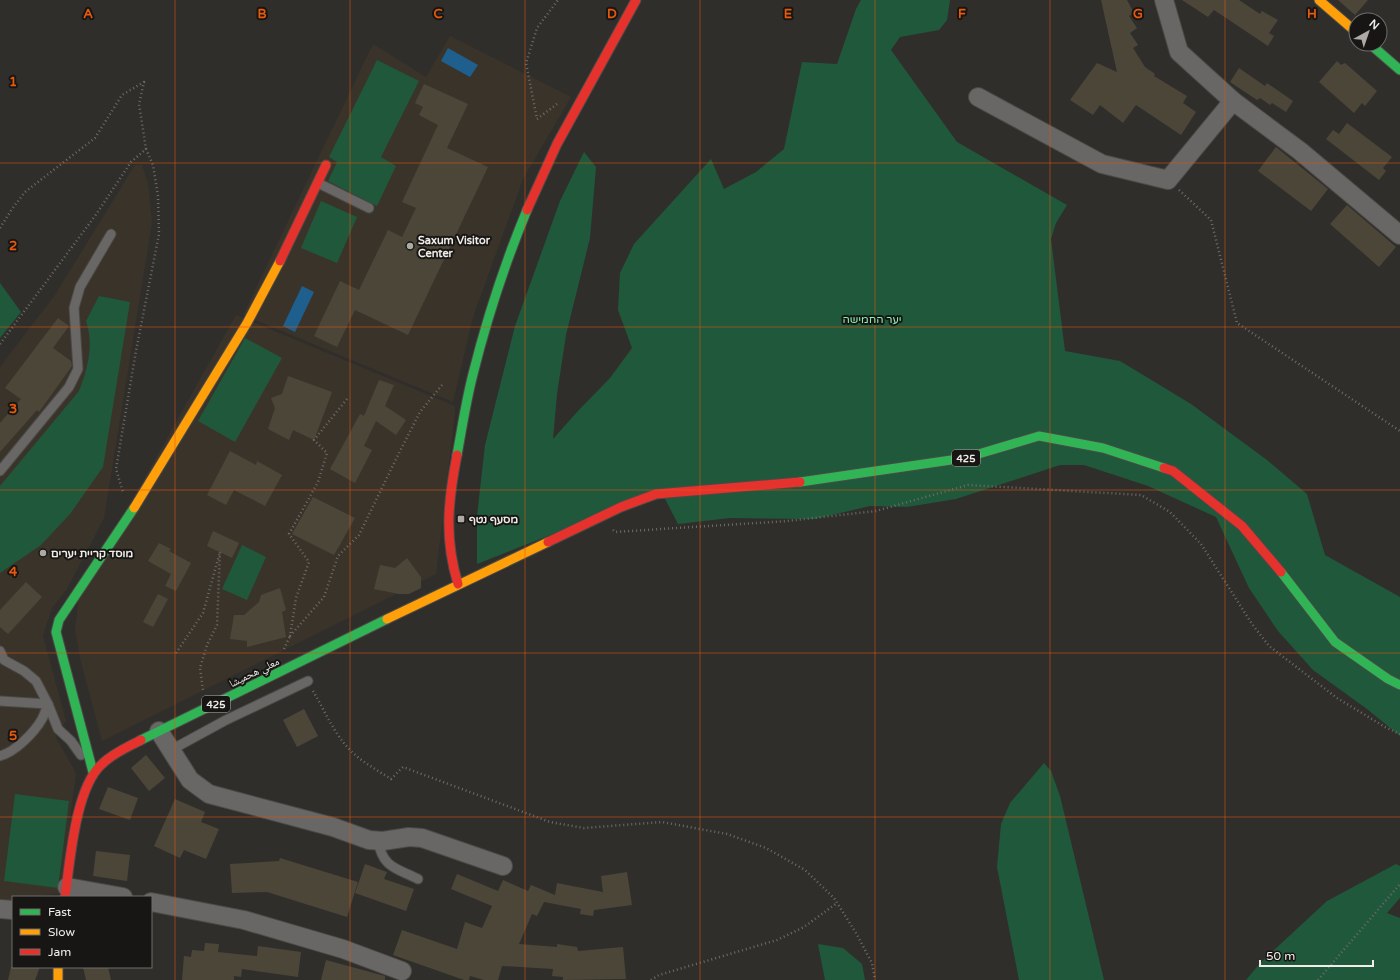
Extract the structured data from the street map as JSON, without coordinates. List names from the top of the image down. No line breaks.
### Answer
{"streets":{"main road":["425","معلي هحميشا"]},"crossings":[["425","معلي هحميشا"]],"parks":["יער החמישה"],"places":{"other":["Saxum Visitor Center","מוסד קריית יערים"],"transit":["מסעף נטף"]},"legend":["Fast","Slow","Jam"],"scale_bar":"50 m","north":"top right","grid":{"columns":["A","B","C","D","E","F","G","H"],"rows":["1","2","3","4","5"]}}
